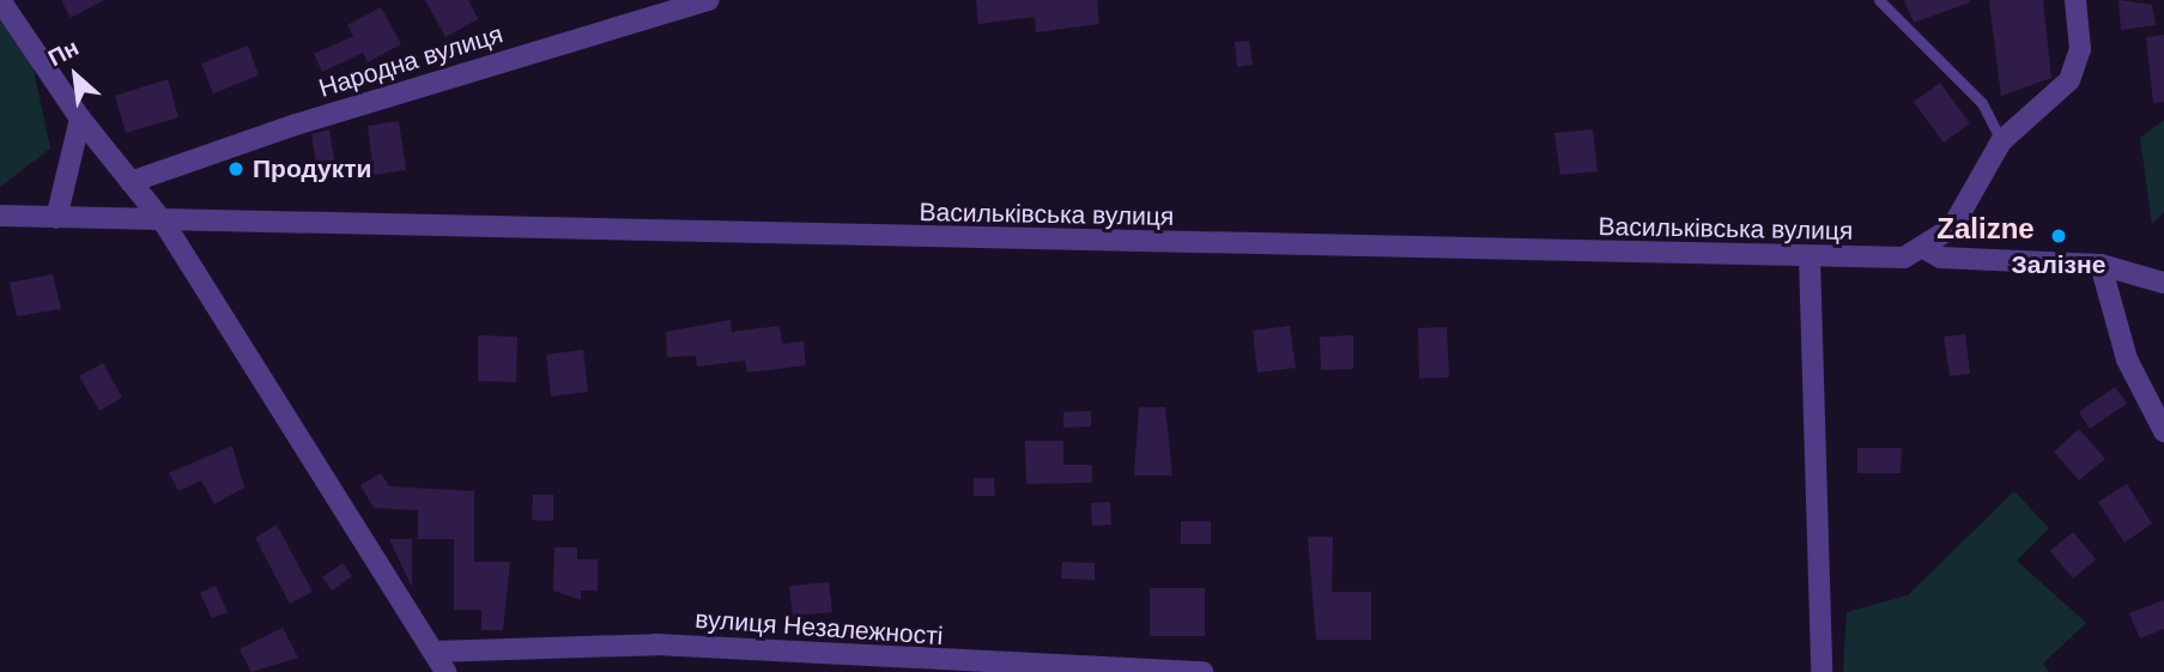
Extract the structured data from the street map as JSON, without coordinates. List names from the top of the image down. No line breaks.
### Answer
{"streets":{"street":["Народна вулиця","Васильківська вулиця","вулиця Незалежності"]},"districts":["Zalizne"],"places":["Продукти","Залізне"],"north":"top left"}
